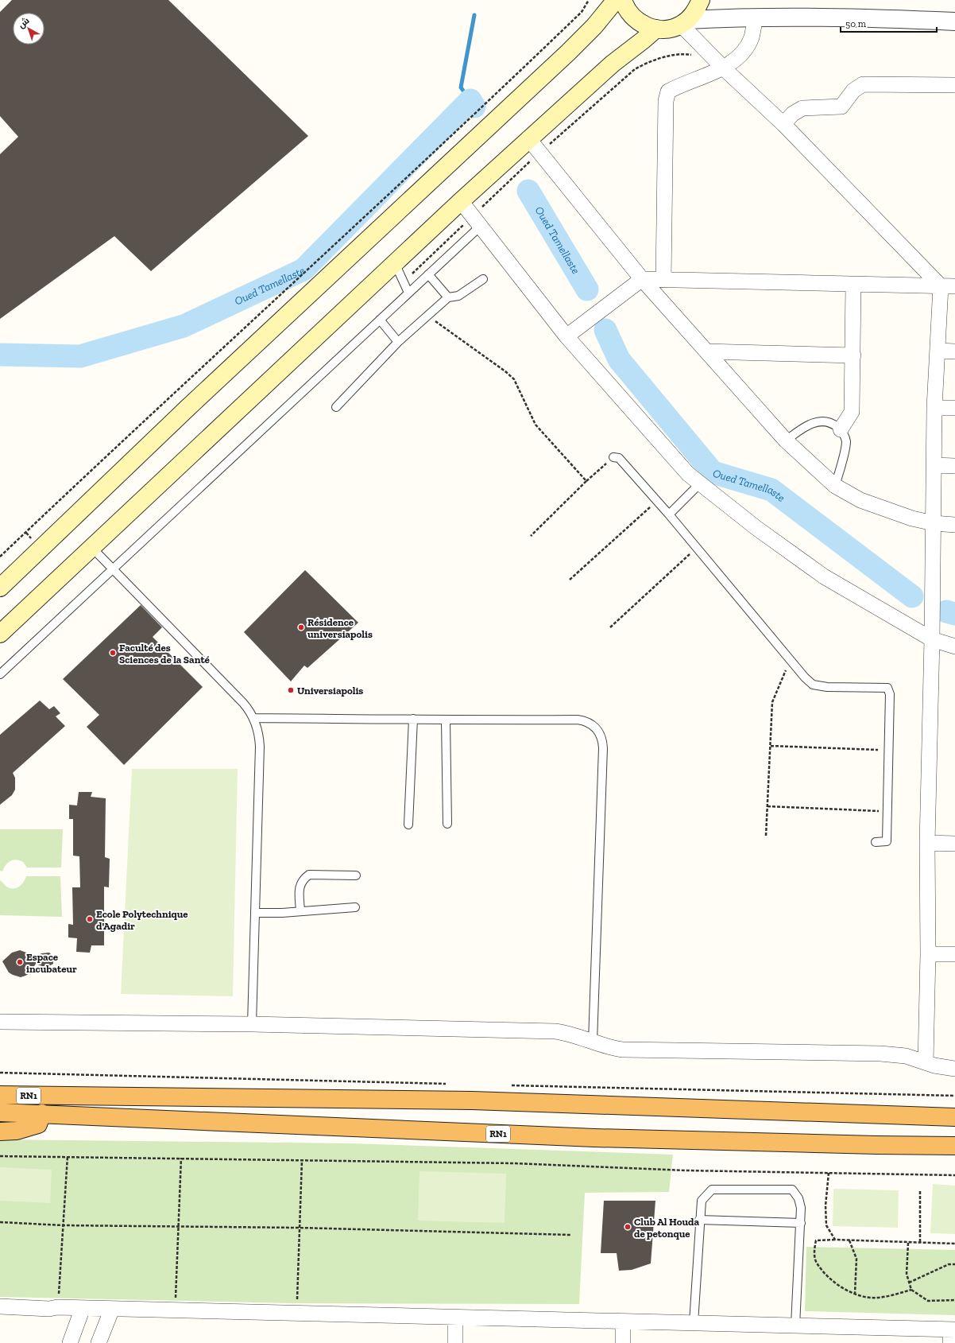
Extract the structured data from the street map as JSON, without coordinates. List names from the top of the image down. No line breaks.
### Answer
{"streets":{"highway":["RN1"]},"water":["Oued Tamellaste"],"places":["Résidence universiapolis","Faculté des Sciences de la Santé","Universiapolis","Ecole Polytechnique d'Agadir","Espace incubateur","Club Al Houda de petonque"],"scale_bar":"50 m","north":"top left"}
